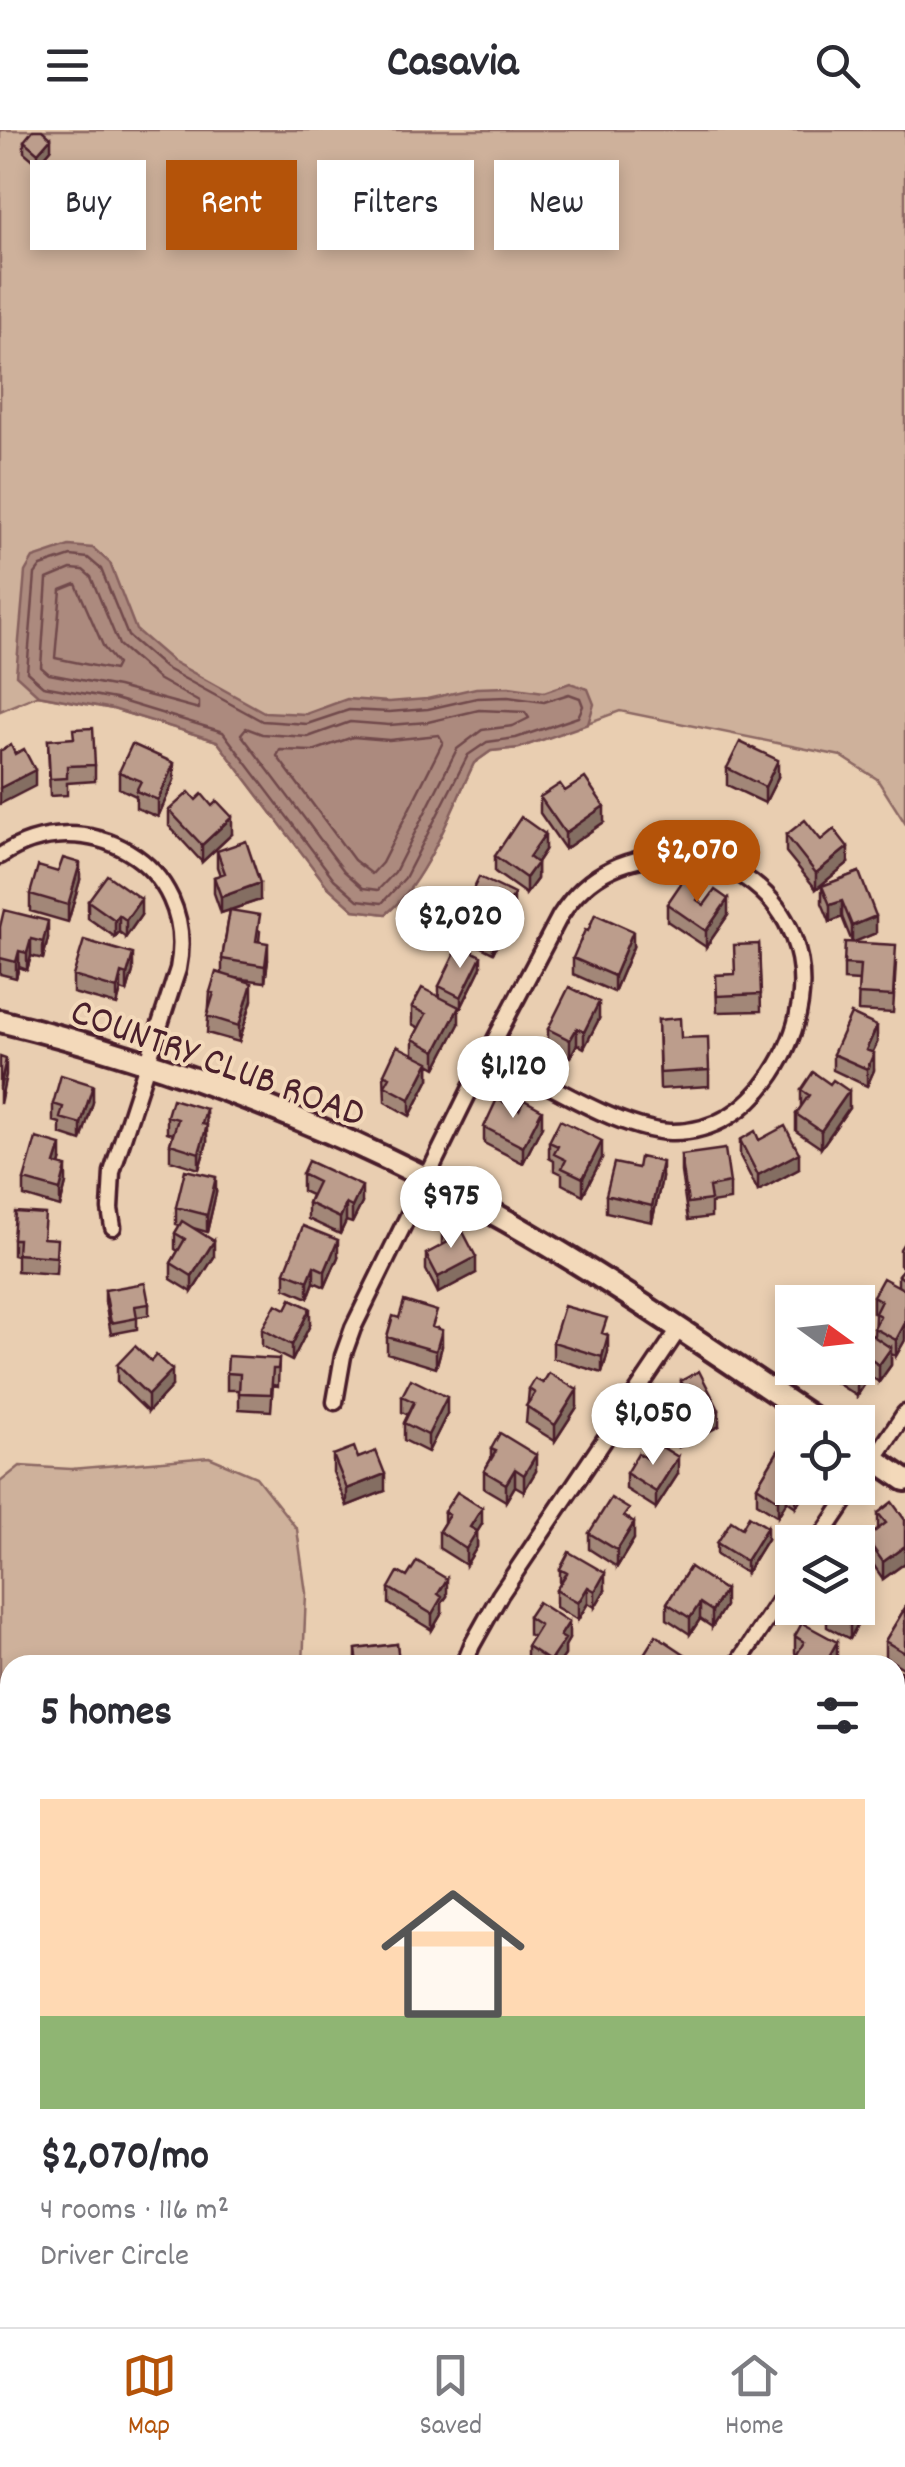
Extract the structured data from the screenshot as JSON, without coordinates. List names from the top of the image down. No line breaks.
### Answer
{"streets":{"street":["COUNTRY CLUB ROAD"]},"north":"right","page":{"header":"Casavia","chip":["Buy","Rent","Filters","New"],"price":["$2,070","$2,020","$1,120","$975","$1,050"],"heading":"5 homes","list":[{"name":"$2,070/mo","note":"4 rooms · 116 m² · Driver Circle"}],"tabs":["Map","Saved","Home"]}}
